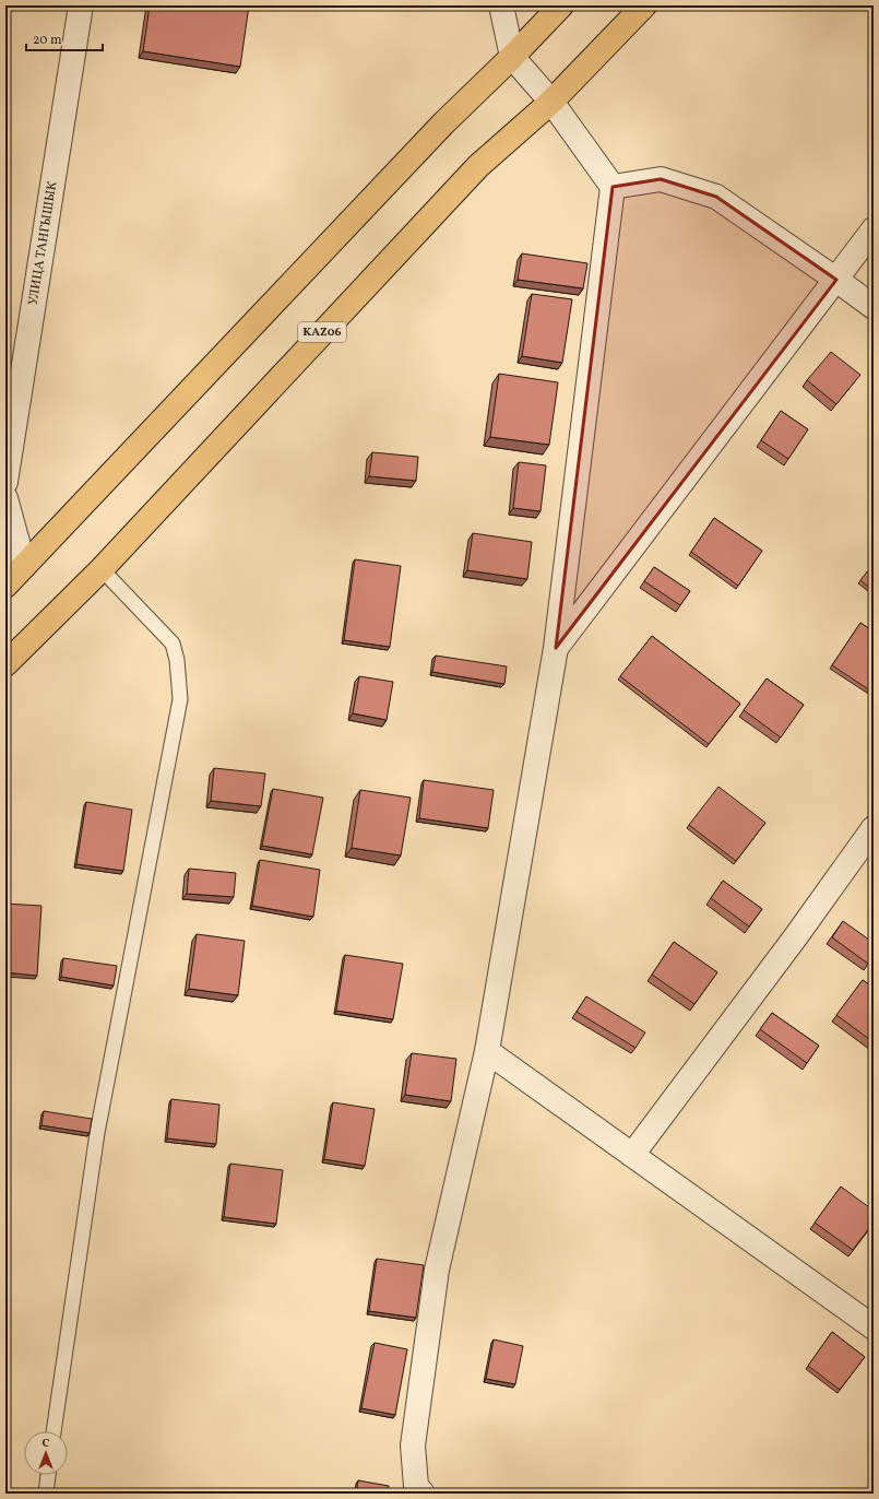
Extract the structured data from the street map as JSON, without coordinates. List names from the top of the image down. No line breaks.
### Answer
{"streets":{"highway":["KАZ06"],"street":["УЛИЦА ТАНГЫШЫК"]},"scale_bar":"20 m","north":"top"}
